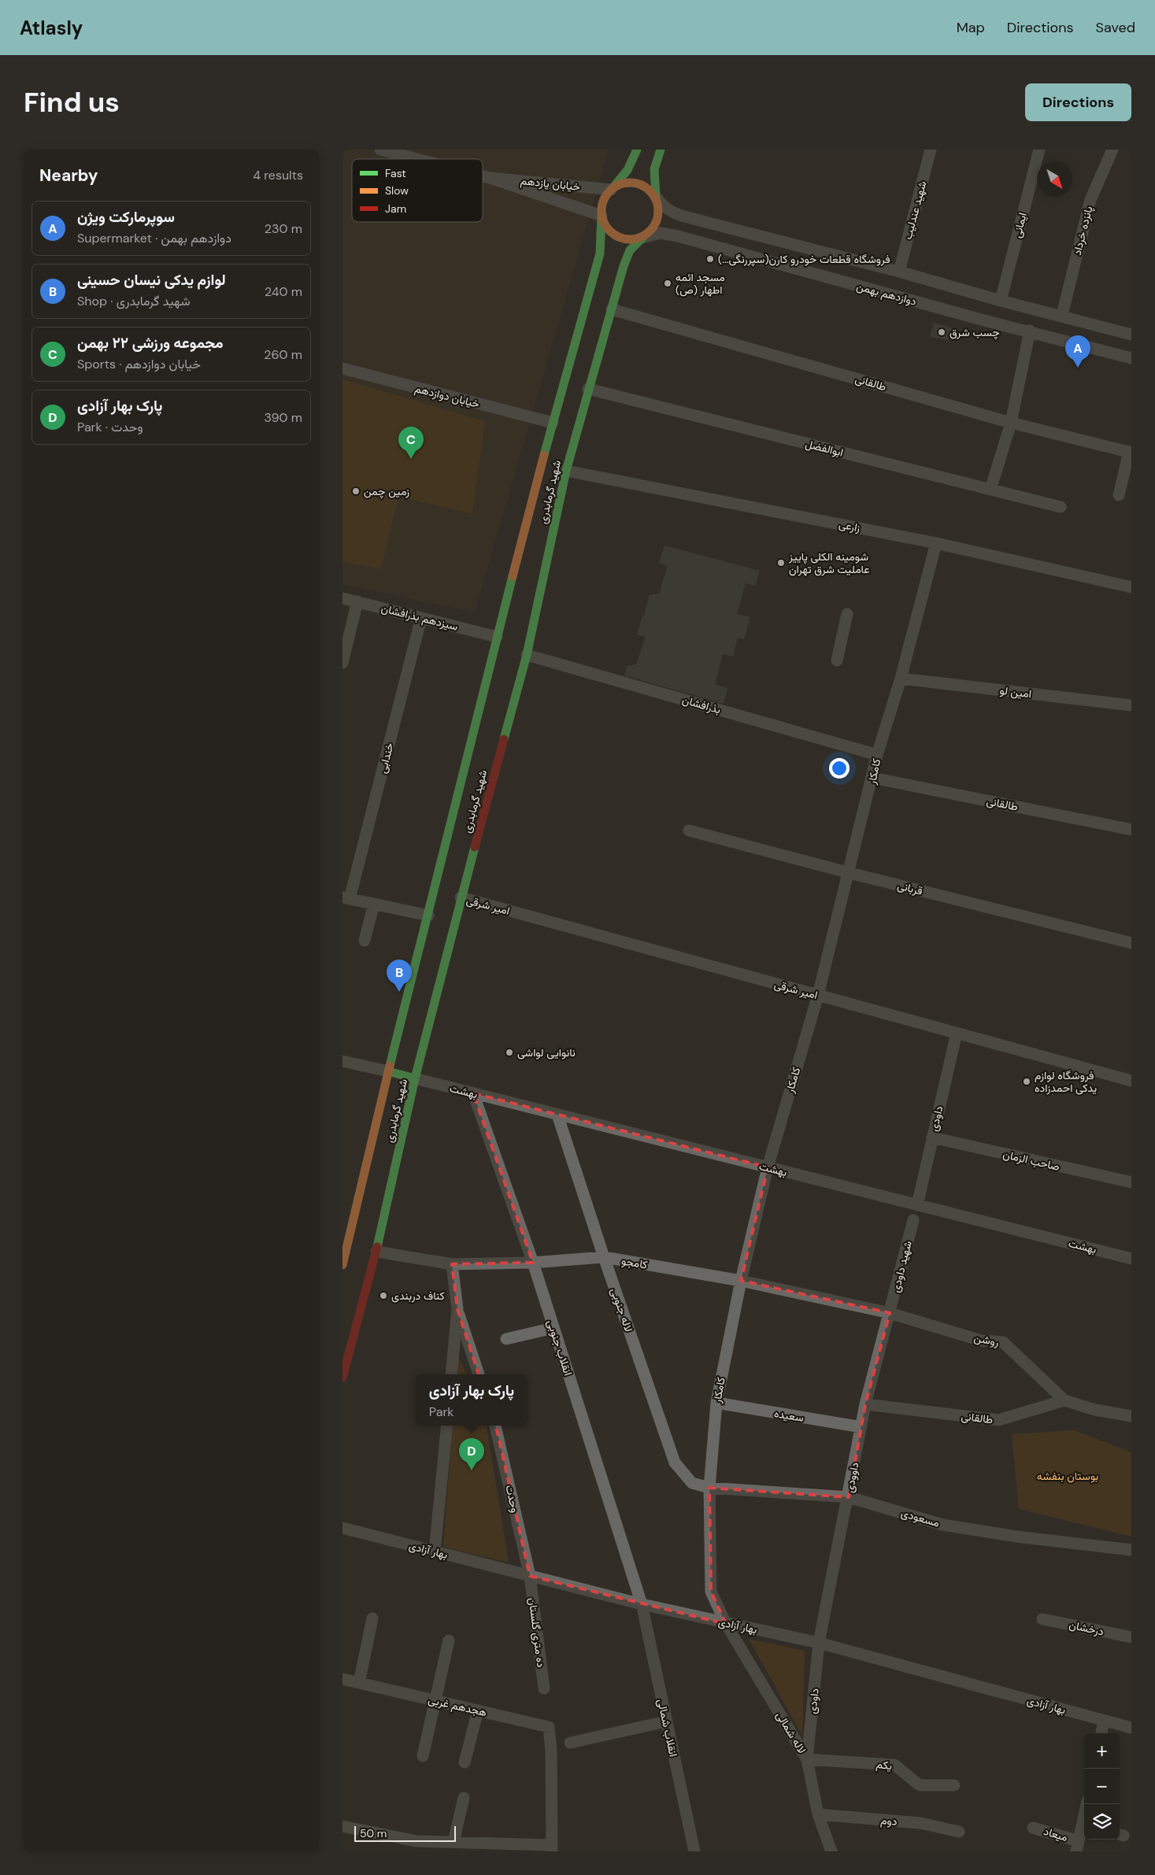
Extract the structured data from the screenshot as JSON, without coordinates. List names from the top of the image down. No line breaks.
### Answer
{"streets":{"main road":["شهید گرمابدری"],"street":["خیابان یازدهم","شهید عندلیب","ایمانی","پانزده خرداد","دوازدهم بهمن","طالقانی","خیابان دوازدهم","ابوالفضل","زارعی","سیزدهم بذرافشان","امین لو","بذرافشان","خندابی","کامکار","قربانی","امیر شرقی","بهشت","داودی","صاحب الزمان","کامجو","شهید داودی","لاله جنوبی","روشن","انقلاب جنوبی","سعیده","داوودی","وحدت","مسعودی","بهار آزادی","درخشان","ده متری گلستان","هجدهم غربی","انقلاب شمالی","لاله شمالی","یکم","دوم","میعاد"]},"crossings":[["خیابان یازدهم","دوازدهم بهمن"],["خیابان یازدهم","شهید گرمابدری"],["دوازدهم بهمن","شهید گرمابدری"],["طالقانی","شهید گرمابدری"],["طالقانی","کامکار"],["طالقانی","روشن"],["طالقانی","داوودی"],["خیابان دوازدهم","شهید گرمابدری"],["ابوالفضل","شهید گرمابدری"],["شهید گرمابدری","زارعی"],["شهید گرمابدری","سیزدهم بذرافشان"],["شهید گرمابدری","بذرافشان"],["شهید گرمابدری","امیر شرقی"],["شهید گرمابدری","بهشت"],["شهید گرمابدری","کامجو"],["زارعی","کامکار"],["سیزدهم بذرافشان","خندابی"],["امین لو","کامکار"],["بذرافشان","کامکار"],["کامکار","قربانی"],["کامکار","امیر شرقی"],["کامکار","بهشت"],["کامکار","کامجو"],["کامکار","لاله جنوبی"],["کامکار","سعیده"],["کامکار","مسعودی"],["کامکار","بهار آزادی"],["کامکار","لاله شمالی"],["امیر شرقی","داودی"],["بهشت","داودی"],["بهشت","لاله جنوبی"],["بهشت","انقلاب جنوبی"],["داودی","صاحب الزمان"],["داودی","داوودی"],["داودی","بهار آزادی"],["داودی","لاله شمالی"],["داودی","یکم"],["کامجو","شهید داودی"],["کامجو","لاله جنوبی"],["کامجو","روشن"],["کامجو","انقلاب جنوبی"],["کامجو","داوودی"],["شهید داودی","روشن"],["شهید داودی","داوودی"],["لاله جنوبی","مسعودی"],["روشن","داوودی"],["انقلاب جنوبی","بهار آزادی"],["انقلاب جنوبی","انقلاب شمالی"],["سعیده","داوودی"],["داوودی","مسعودی"],["داوودی","بهار آزادی"],["وحدت","بهار آزادی"],["وحدت","ده متری گلستان"],["بهار آزادی","ده متری گلستان"],["بهار آزادی","انقلاب شمالی"],["بهار آزادی","لاله شمالی"],["لاله شمالی","یکم"],["لاله شمالی","دوم"]],"parks":["بوستان بنفشه"],"places":["فروشگاه قطعات خودرو کارن(سپررنگی...)","مسجد ائمه اطهار (ص)","چسب شرق","زمین چمن","شومینه الکلی پاییز عاملیت شرق تهران","نانوایی لواشی","فروشگاه لوازم یدکی احمدزاده","کناف دربندی"],"legend":["Fast","Slow","Jam"],"scale_bar":"50 m","north":"bottom right","page":{"header":"Atlasly","nav":["Map","Directions","Saved"],"buttons":"Directions","title":"Find us","heading":["Nearby","4 results"],"list":[{"mark":"A","name":"سوپرمارکت ویژن","note":"Supermarket · دوازدهم بهمن","value":"230 m"},{"mark":"B","name":"لوازم یدکی نیسان حسینی","note":"Shop · شهید گرمابدری","value":"240 m"},{"mark":"C","name":"مجموعه ورزشی ۲۲ بهمن","note":"Sports · خیابان دوازدهم","value":"260 m"},{"mark":"D","name":"پارک بهار آزادی","note":"Park · وحدت","value":"390 m"}],"pins":["A","C","B","D"],"popup":["پارک بهار آزادی","Park"],"map_buttons":["+","−"],"scale":"50 m"}}
